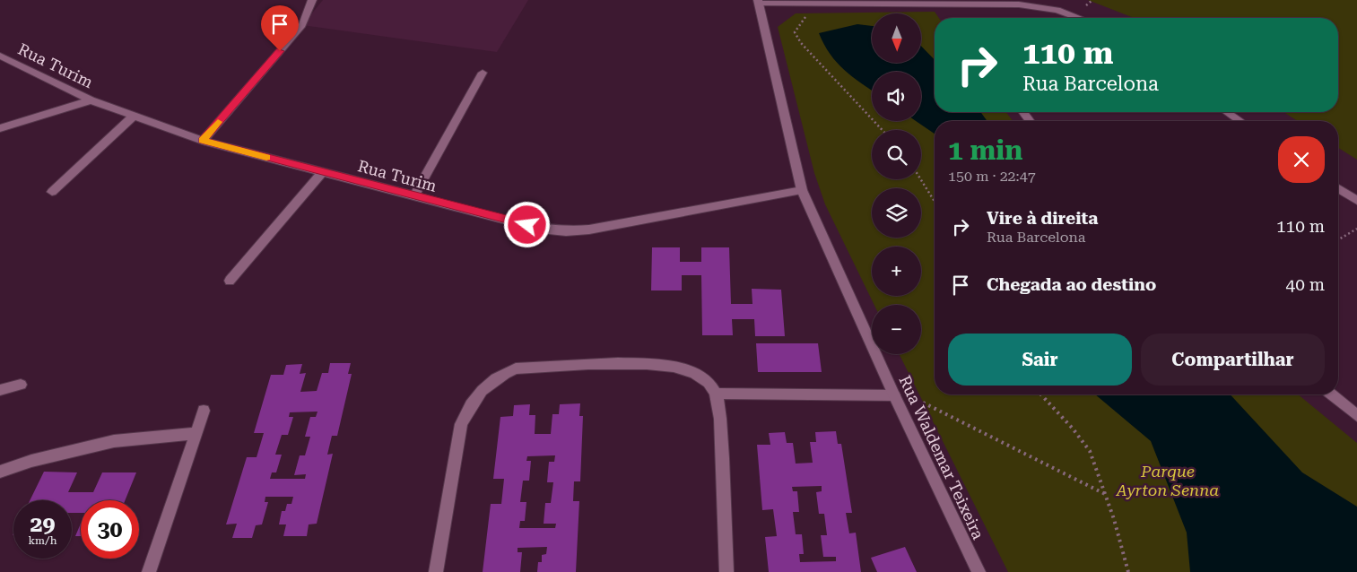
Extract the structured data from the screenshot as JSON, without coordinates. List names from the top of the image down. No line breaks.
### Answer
{"streets":{"street":["Rua Turim","Rua Waldemar Teixeira"]},"crossings":[["Rua Turim","Rua Waldemar Teixeira"]],"parks":["Parque Ayrton Senna"],"north":"bottom","page":{"map_buttons":["+","−"],"turn":["110 m","Rua Barcelona"],"heading":["1 min","150 m · 22:47"],"list":[{"name":"Vire à direita","note":"Rua Barcelona","value":"110 m"},{"name":"Chegada ao destino","value":"40 m"}],"buttons":["Sair","Compartilhar"],"speed":"29 km/h","limit":"30"}}
